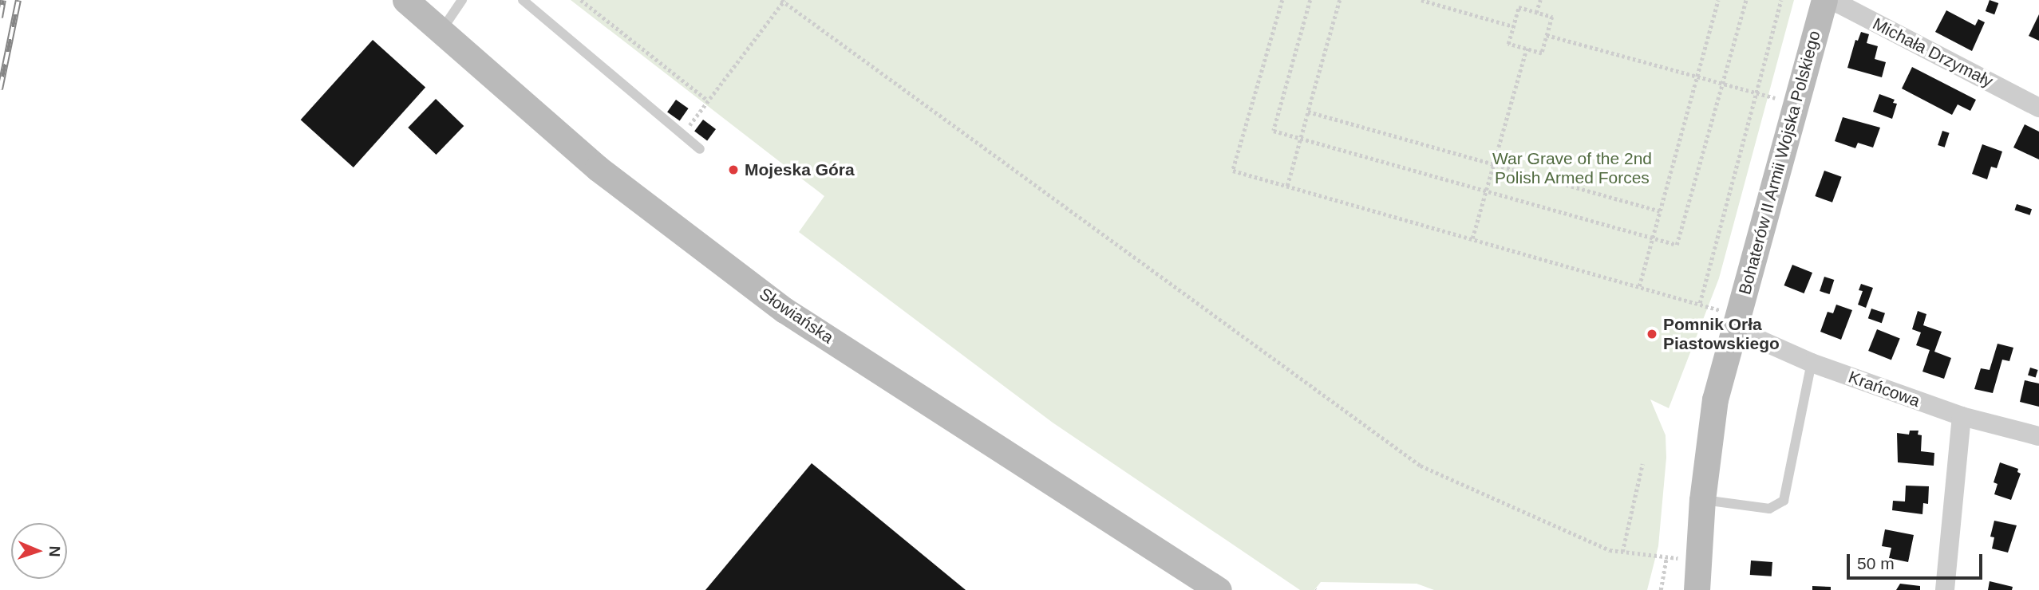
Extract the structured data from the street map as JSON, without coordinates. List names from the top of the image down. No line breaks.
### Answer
{"streets":{"street":["Michała Drzymały","Bohaterów II Armii Wojska Polskiego","Słowiańska","Krańcowa"]},"crossings":[["Michała Drzymały","Bohaterów II Armii Wojska Polskiego"],["Bohaterów II Armii Wojska Polskiego","Krańcowa"]],"parks":["War Grave of the 2nd Polish Armed Forces"],"places":["Mojeska Góra","Pomnik Orła Piastowskiego"],"scale_bar":"50 m","north":"right"}
